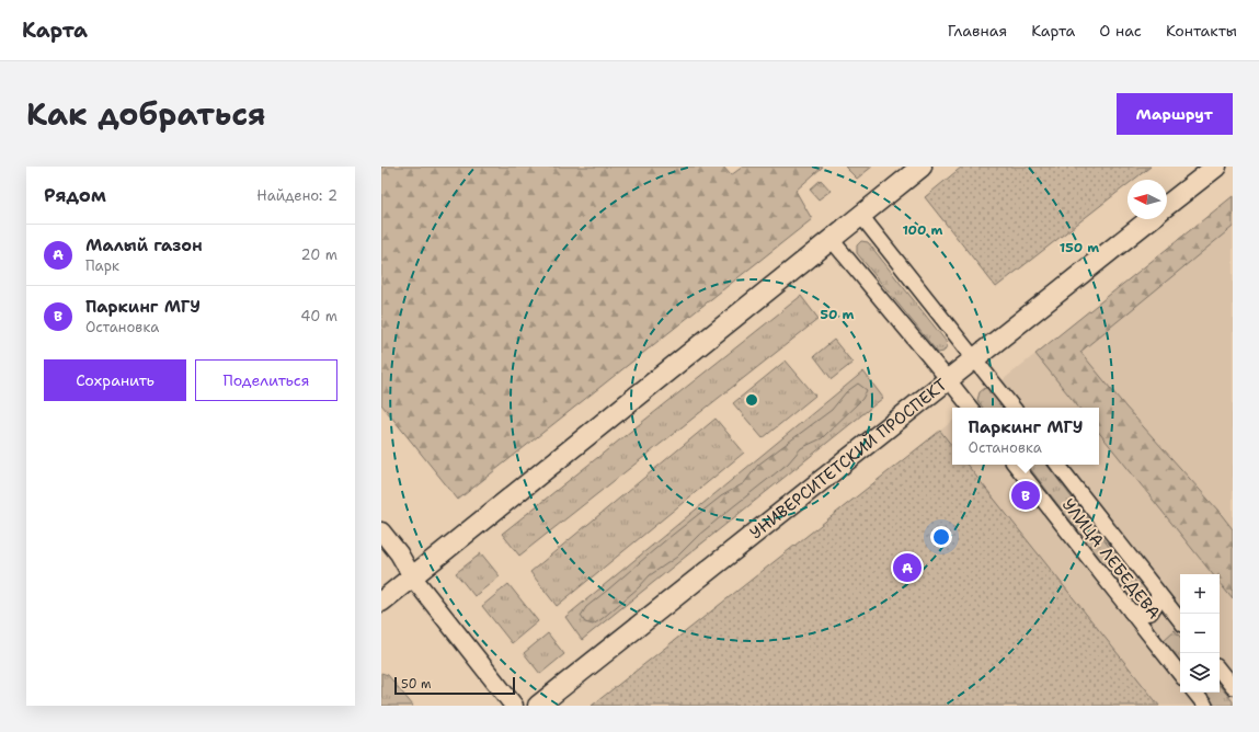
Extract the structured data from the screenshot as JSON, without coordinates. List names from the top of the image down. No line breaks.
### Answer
{"streets":{"main road":["УНИВЕРСИТЕТСКИЙ ПРОСПЕКТ"],"street":["УЛИЦА ЛЕБЕДЕВА"]},"scale_bar":"50 m","north":"left","page":{"header":"Карта","nav":["Главная","Карта","О нас","Контакты"],"title":"Как добраться","buttons":["Маршрут",["Сохранить","Поделиться"]],"heading":["Рядом","Найдено: 2"],"list":[{"mark":"A","name":"Малый газон","note":"Парк","value":"20 m"},{"mark":"B","name":"Паркинг МГУ","note":"Остановка","value":"40 m"}],"popup":["Паркинг МГУ","Остановка"],"pins":["B","A"],"map_buttons":["+","−"],"scale":"50 m"},"rings":["100 m","150 m","50 m"]}
